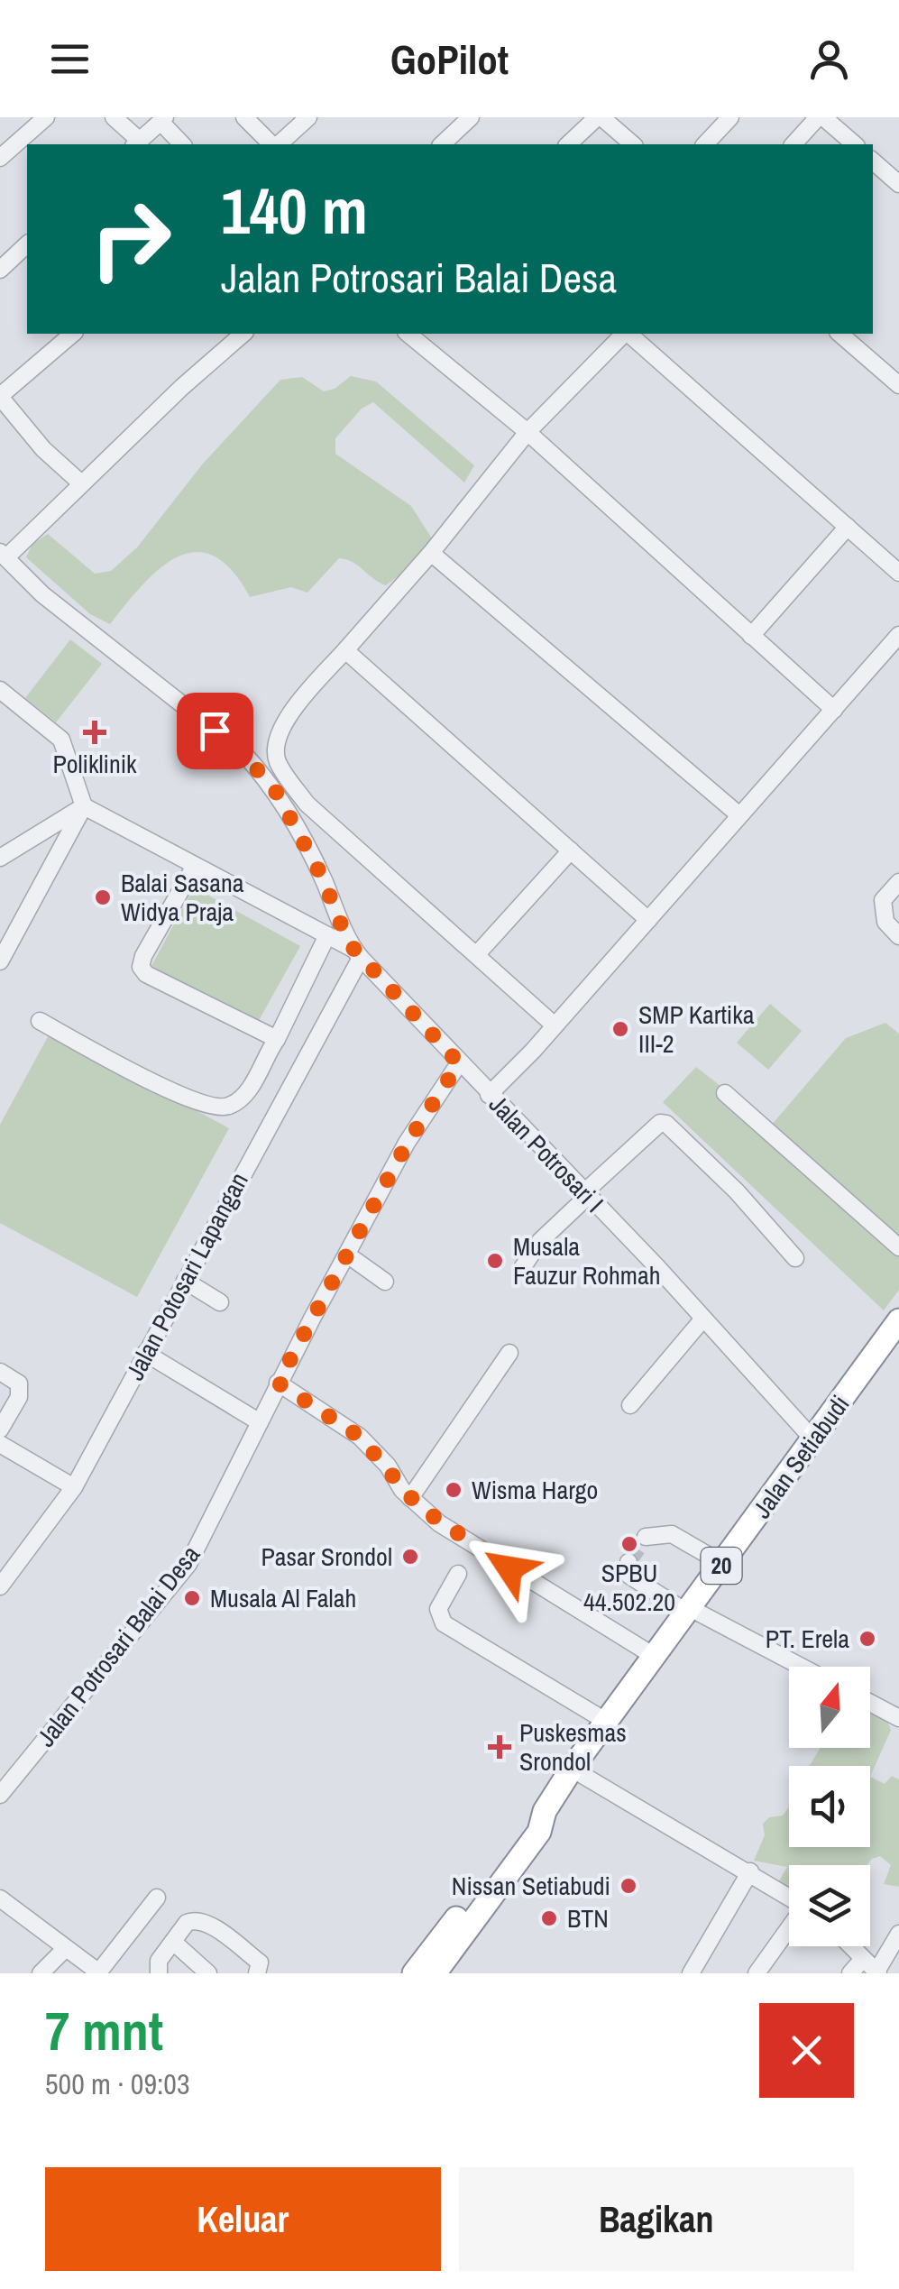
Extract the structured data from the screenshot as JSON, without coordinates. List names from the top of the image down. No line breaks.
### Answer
{"streets":{"highway":["Jalan Setiabudi","20"],"street":["Jalan Potrosari I","Jalan Potosari Lapangan","Jalan Potrosari Balai Desa"]},"crossings":[["Jalan Potrosari I","Jalan Potosari Lapangan"],["Jalan Potrosari I","Jalan Setiabudi"],["Jalan Potrosari I","Jalan Potrosari Balai Desa"]],"places":{"health":["Poliklinik","Puskesmas Srondol"],"other":["Balai Sasana Widya Praja","SMP Kartika III-2","Musala Fauzur Rohmah","Wisma Hargo","SPBU 44.502.20","Pasar Srondol","Musala Al Falah","PT. Erela","Nissan Setiabudi","BTN"]},"north":"top","page":{"header":"GoPilot","turn":["140 m","Jalan Potrosari Balai Desa"],"heading":["7 mnt","500 m · 09:03"],"buttons":["Keluar","Bagikan"]}}
